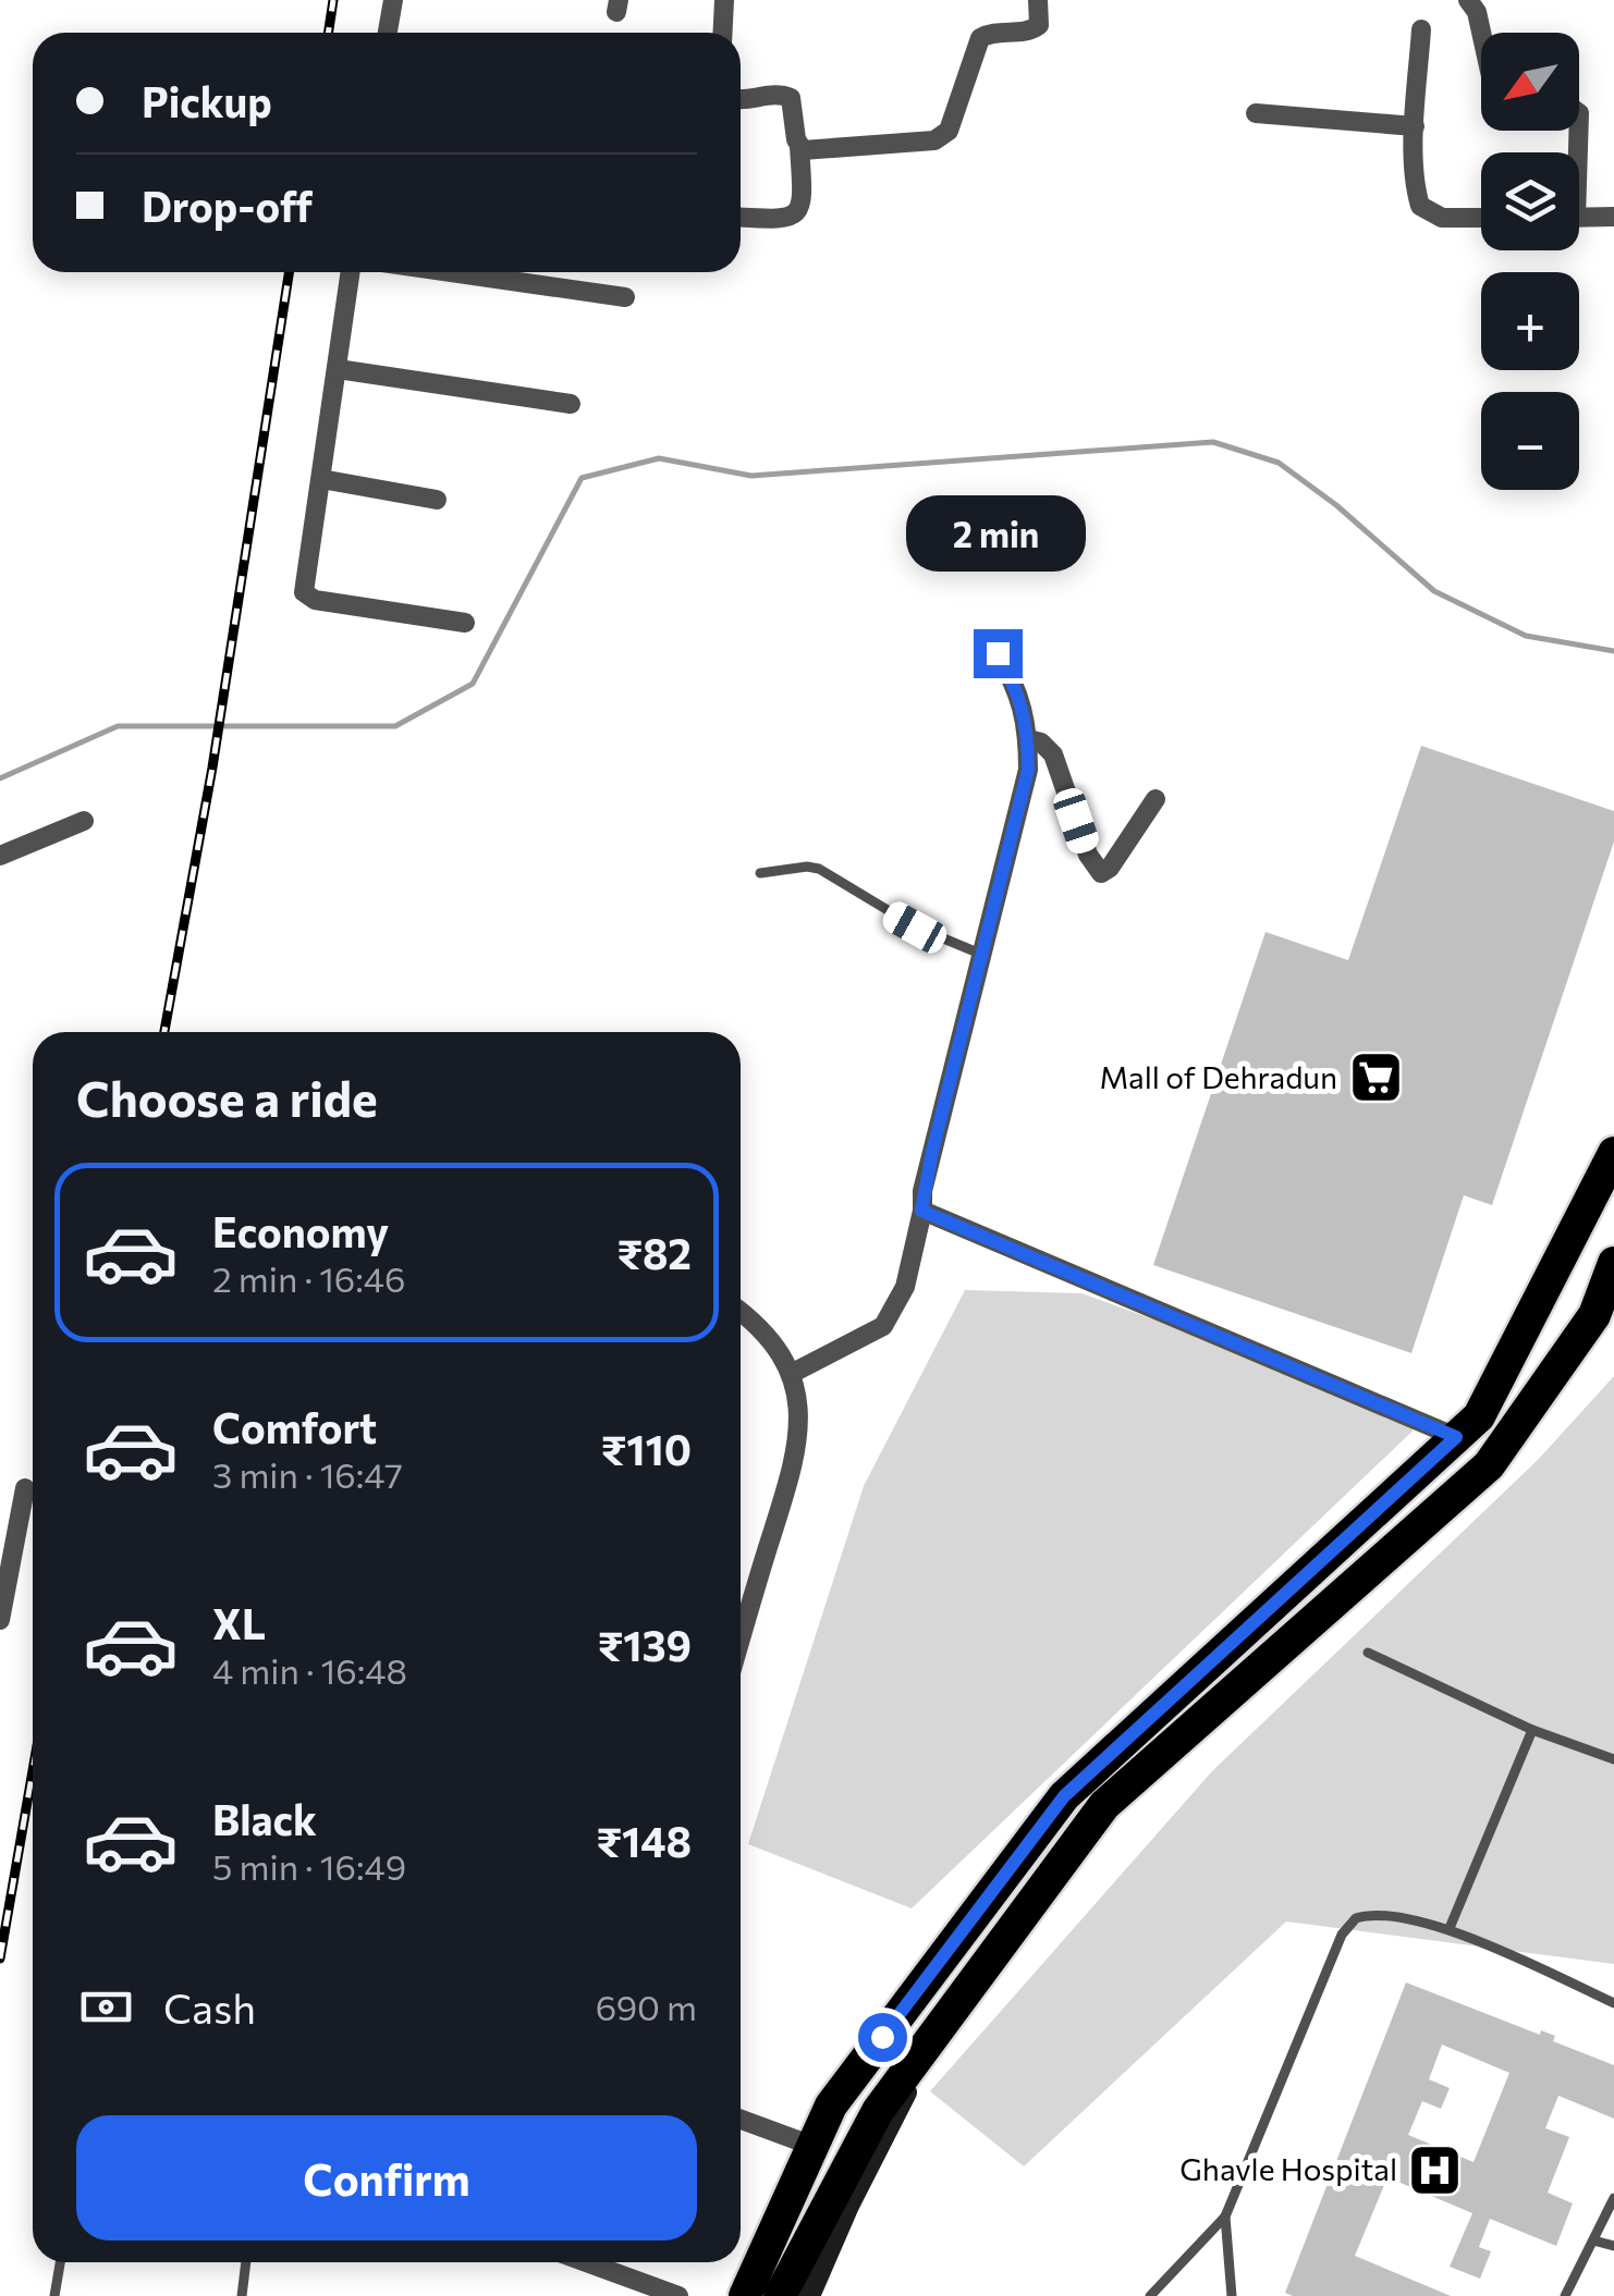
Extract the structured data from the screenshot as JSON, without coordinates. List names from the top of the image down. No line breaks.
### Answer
{"places":{"supermarket":["Mall of Dehradun"],"hospital":["Ghavle Hospital"]},"north":"bottom left","page":{"map_buttons":["+","−"],"banner":["Pickup","Drop-off"],"bubble":"2 min","heading":"Choose a ride","list":[{"name":"Economy","note":"2 min · 16:46","value":"₹82"},{"name":"Comfort","note":"3 min · 16:47","value":"₹110"},{"name":"XL","note":"4 min · 16:48","value":"₹139"},{"name":"Black","note":"5 min · 16:49","value":"₹148"}],"pay":["Cash","690 m"],"buttons":"Confirm"}}
